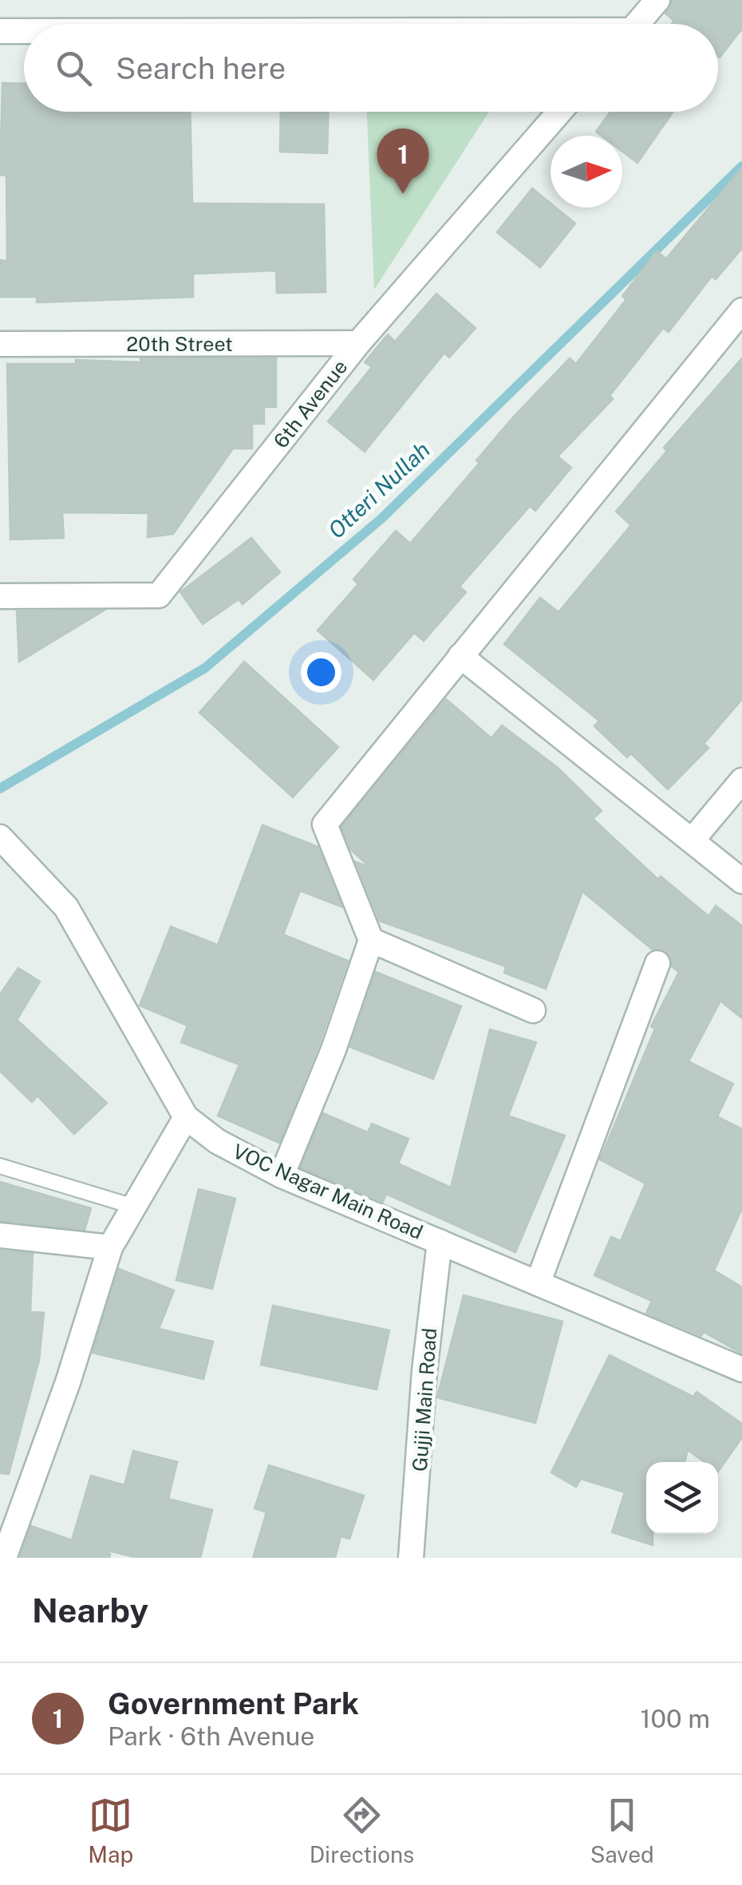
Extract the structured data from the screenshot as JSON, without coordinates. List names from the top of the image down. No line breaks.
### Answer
{"streets":{"street":["20th Street","6th Avenue","VOC Nagar Main Road","Gujji Main Road"]},"crossings":[["20th Street","6th Avenue"],["VOC Nagar Main Road","Gujji Main Road"]],"water":["Otteri Nullah"],"north":"right","page":{"search":"Search here","pins":"1","heading":"Nearby","list":[{"mark":"1","name":"Government Park","note":"Park · 6th Avenue","value":"100 m"}],"nav":["Map","Directions","Saved"]}}
